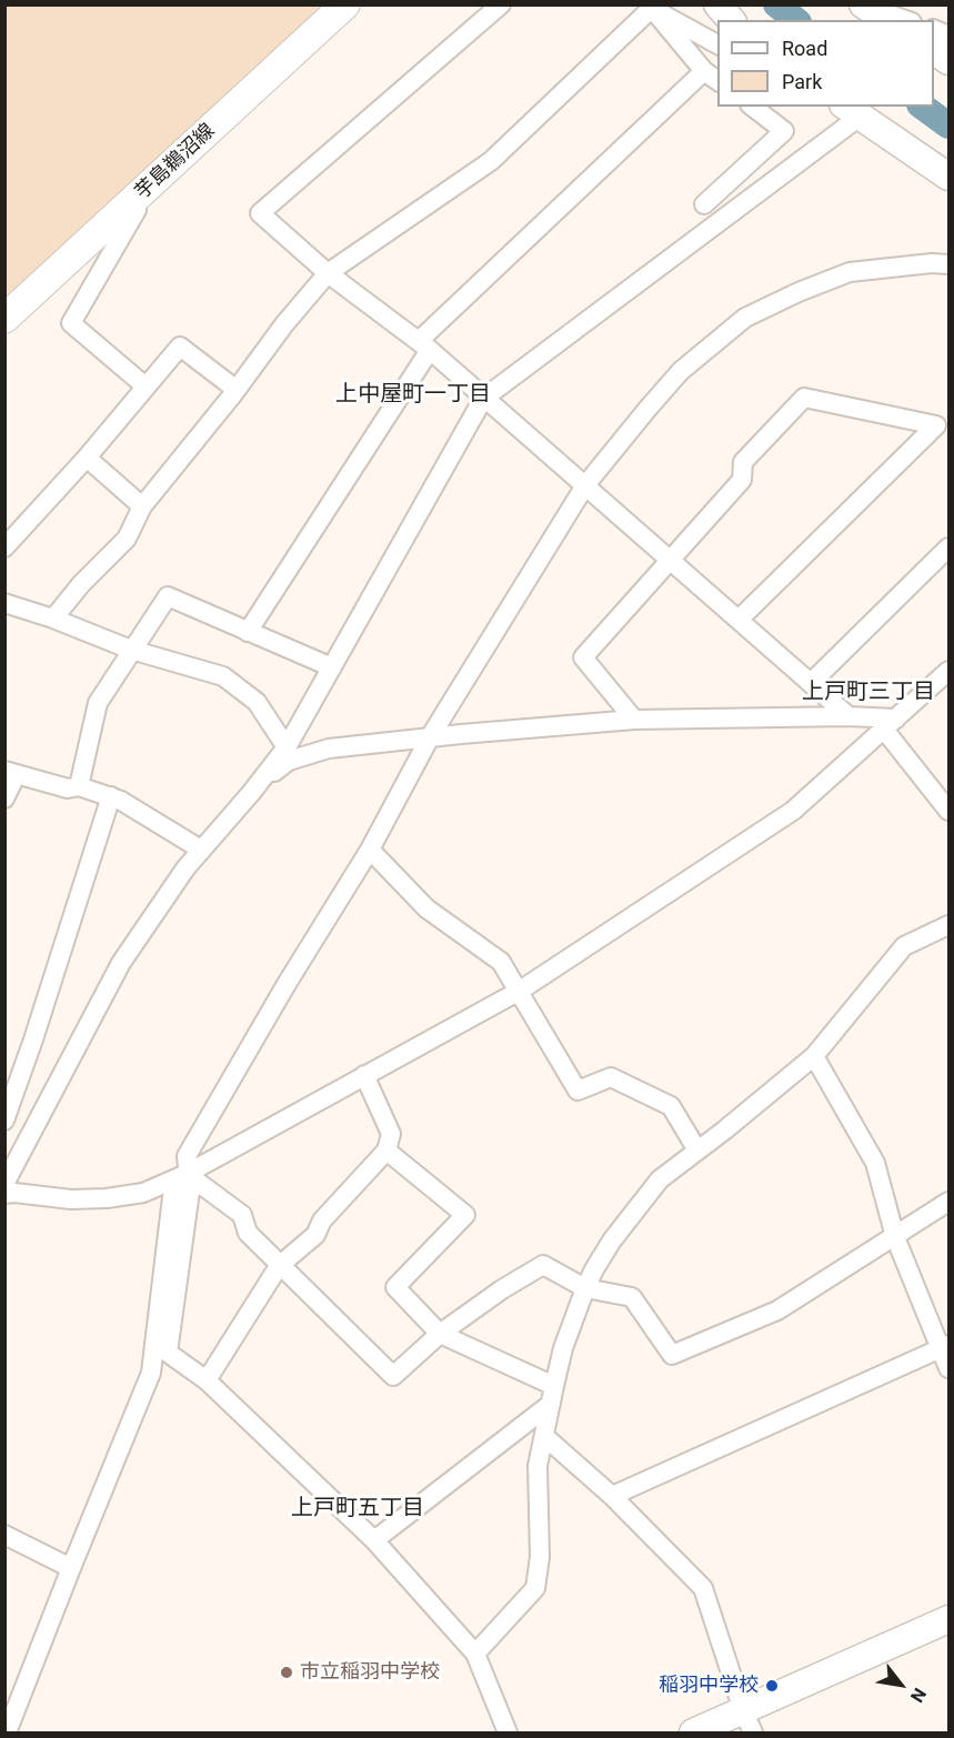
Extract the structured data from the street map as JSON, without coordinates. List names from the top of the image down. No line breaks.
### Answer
{"streets":{"main road":["芋島鵜沼線"]},"districts":["上中屋町一丁目","上戸町三丁目","上戸町五丁目"],"places":["市立稲羽中学校","稲羽中学校"],"legend":["Road","Park"],"north":"bottom right"}
